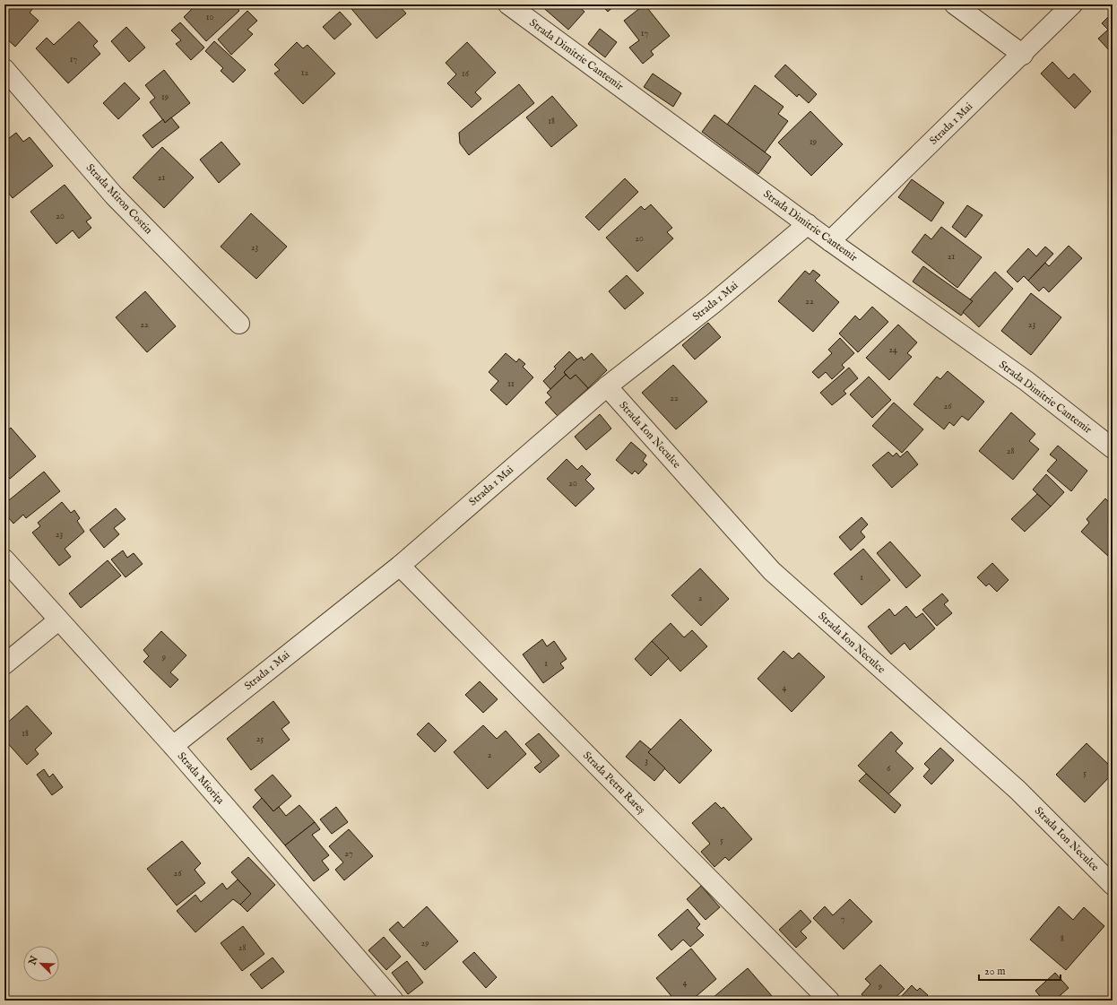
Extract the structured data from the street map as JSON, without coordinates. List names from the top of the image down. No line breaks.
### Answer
{"streets":{"street":["Strada Dimitrie Cantemir","Strada 1 Mai","Strada Miron Costin","Strada Ion Neculce","Strada Miorița","Strada Petru Rareș"]},"crossings":[["Strada Dimitrie Cantemir","Strada 1 Mai"],["Strada 1 Mai","Strada Ion Neculce"],["Strada 1 Mai","Strada Miorița"],["Strada 1 Mai","Strada Petru Rareș"]],"house_numbers":["10","17","17","12","16","19","18","19","21","20","20","23","21","22","22","23","24","11","22","26","28","20","23","1","2","9","1","4","18","25","2","3","6","5","5","27","26","7","8","29","28","4","9"],"scale_bar":"20 m","north":"top left"}
